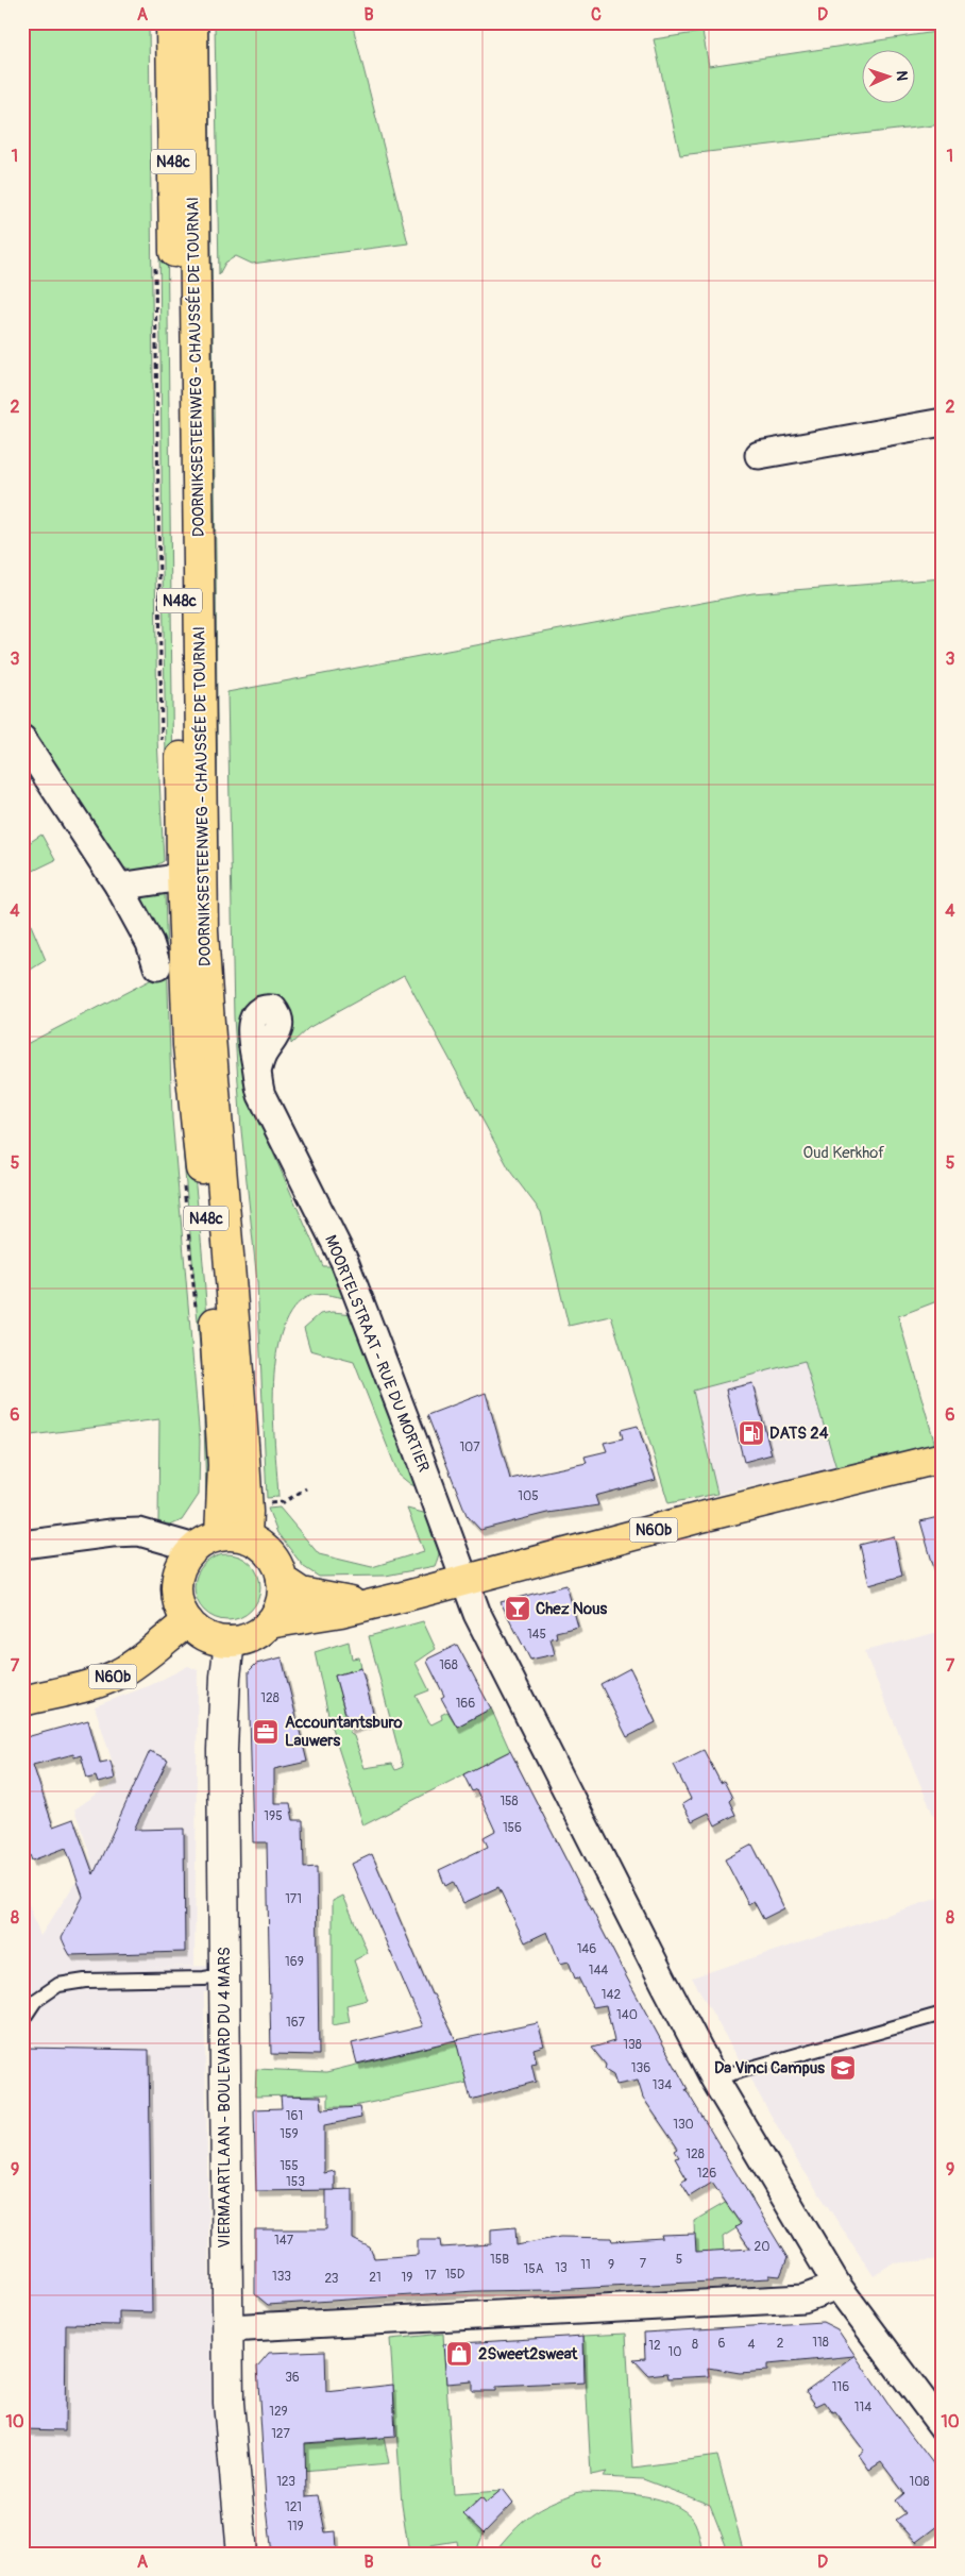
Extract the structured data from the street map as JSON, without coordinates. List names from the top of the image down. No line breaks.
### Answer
{"streets":{"main road":["N48c","DOORNIKSESTEENWEG - CHAUSSÉE DE TOURNAI","N60b"],"street":["MOORTELSTRAAT - RUE DU MORTIER","VIERMAARTLAAN - BOULEVARD DU 4 MARS"]},"crossings":[["DOORNIKSESTEENWEG - CHAUSSÉE DE TOURNAI","N60b"],["DOORNIKSESTEENWEG - CHAUSSÉE DE TOURNAI","VIERMAARTLAAN - BOULEVARD DU 4 MARS"],["MOORTELSTRAAT - RUE DU MORTIER","N60b"],["N60b","VIERMAARTLAAN - BOULEVARD DU 4 MARS"]],"parks":["Oud Kerkhof"],"places":{"fuel station":["DATS 24"],"bar":["Chez Nous"],"office":["Accountantsburo Lauwers"],"school or university":["Da Vinci Campus"],"shop":["2Sweet2sweat"]},"house_numbers":["107","105","145","168","128","166","158","195","156","171","146","169","144","142","140","167","138","136","134","161","130","159","128","155","126","153","147","20","15B","5","7","11","9","13","15A","15D","17","133","21","19","23","118","6","2","8","4","12","10","36","116","114","129","127","123","108","121","119"],"north":"right","grid":{"columns":["A","B","C","D"],"rows":["1","2","3","4","5","6","7","8","9","10"]}}
